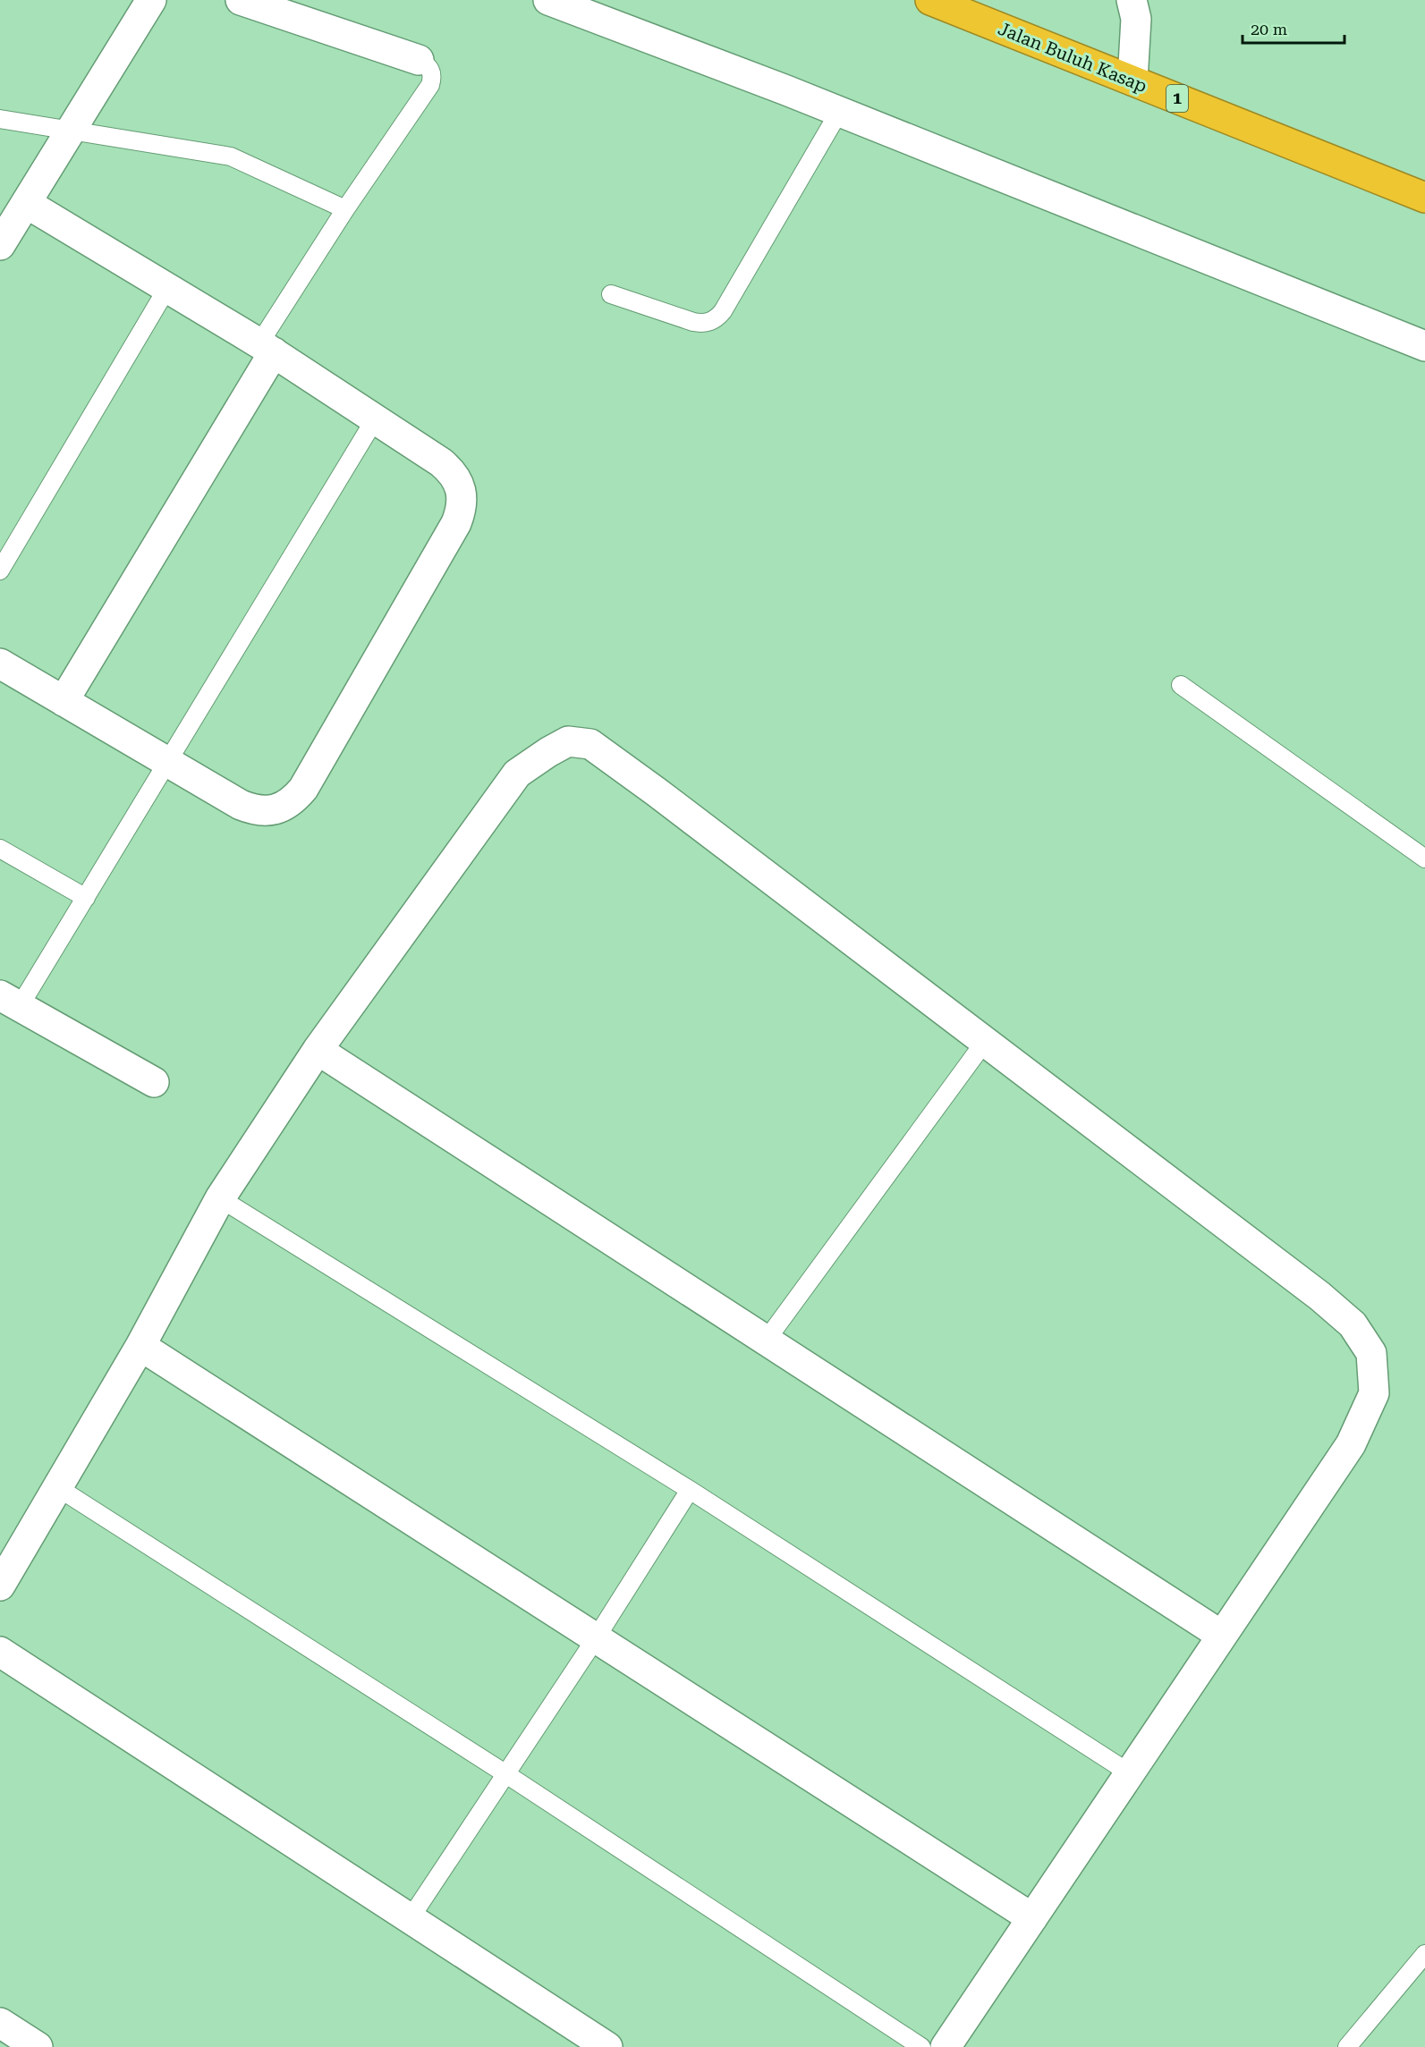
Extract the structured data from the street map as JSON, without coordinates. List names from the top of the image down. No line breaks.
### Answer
{"streets":{"highway":["Jalan Buluh Kasap","1"]},"scale_bar":"20 m"}
